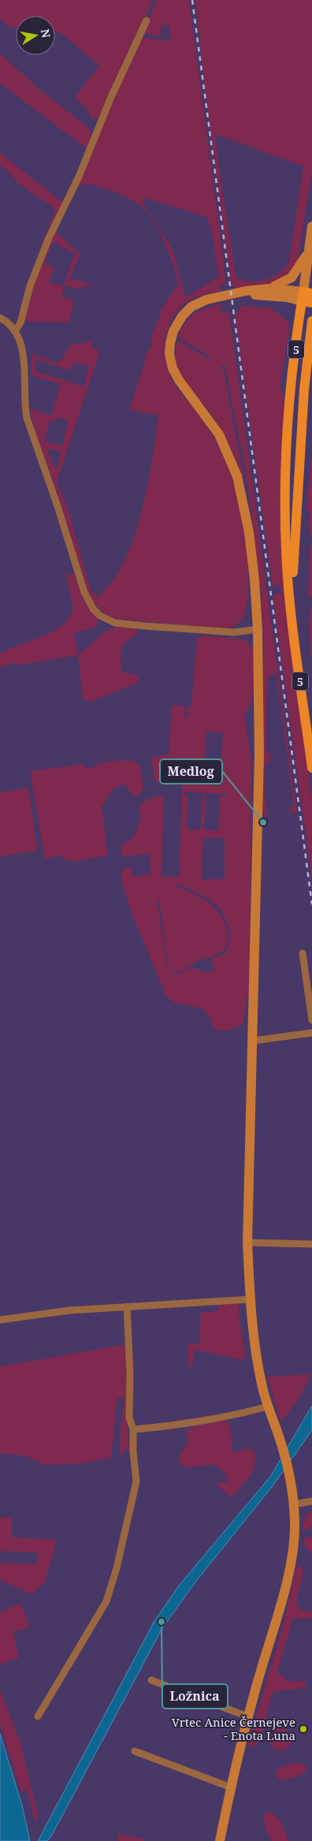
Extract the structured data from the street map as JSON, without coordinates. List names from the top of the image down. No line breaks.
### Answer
{"streets":{"main road":["5"]},"places":["Medlog","Ložnica","Vrtec Anice Černejeve - Enota Luna"],"north":"right"}
